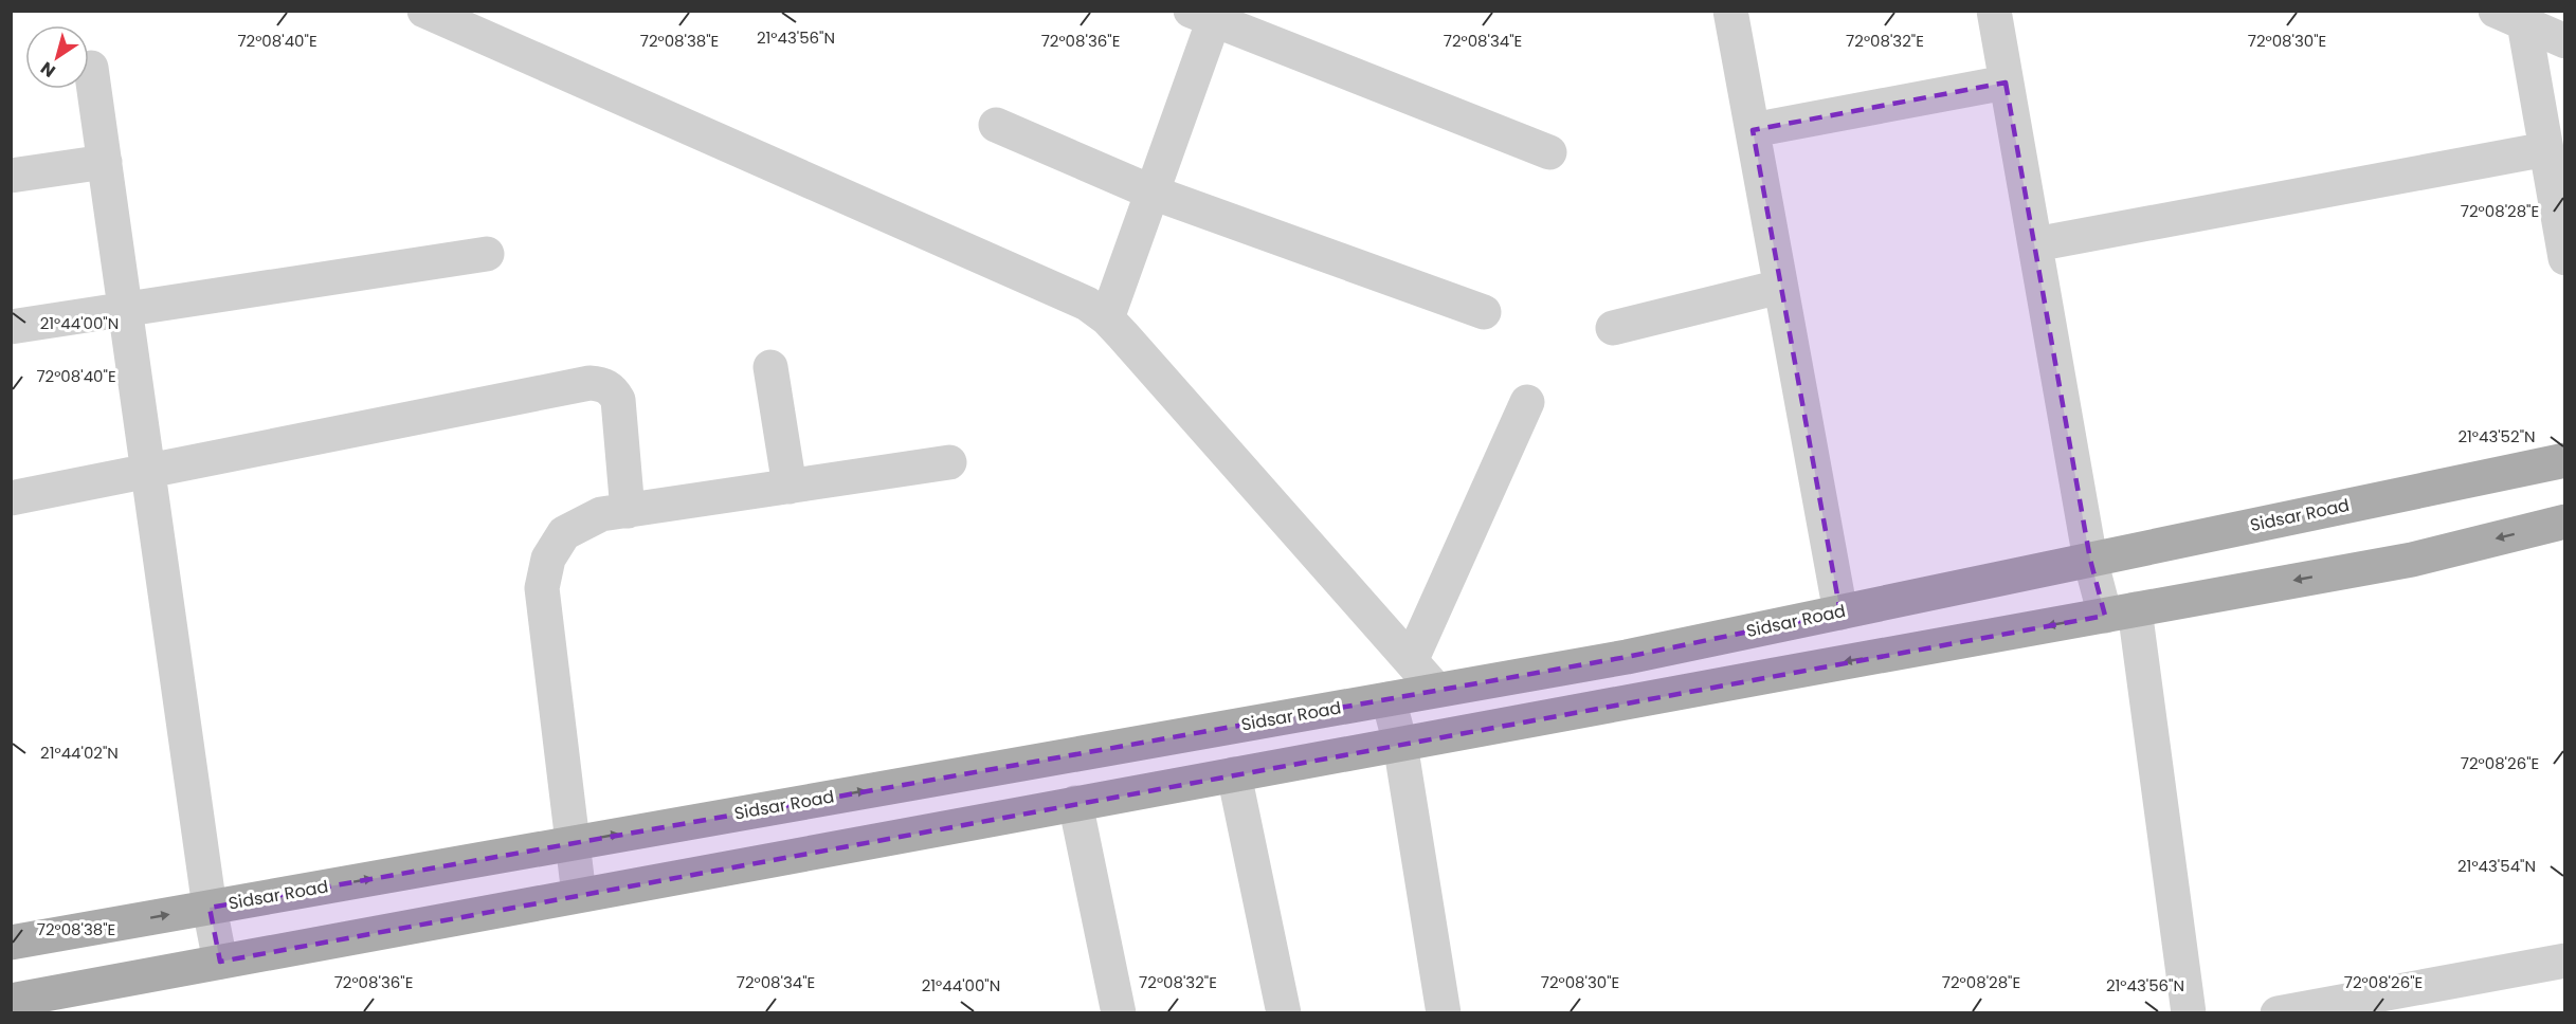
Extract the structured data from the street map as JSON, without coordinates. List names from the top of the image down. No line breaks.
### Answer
{"streets":{"main road":["Sidsar Road"]},"north":"bottom left","coordinates":["21°43'56\"N","72°08'32\"E","72°08'30\"E","72°08'40\"E","72°08'38\"E","72°08'36\"E","72°08'34\"E","72°08'28\"E","21°44'00\"N","21°43'52\"N","21°44'02\"N","72°08'26\"E","21°43'54\"N"]}
